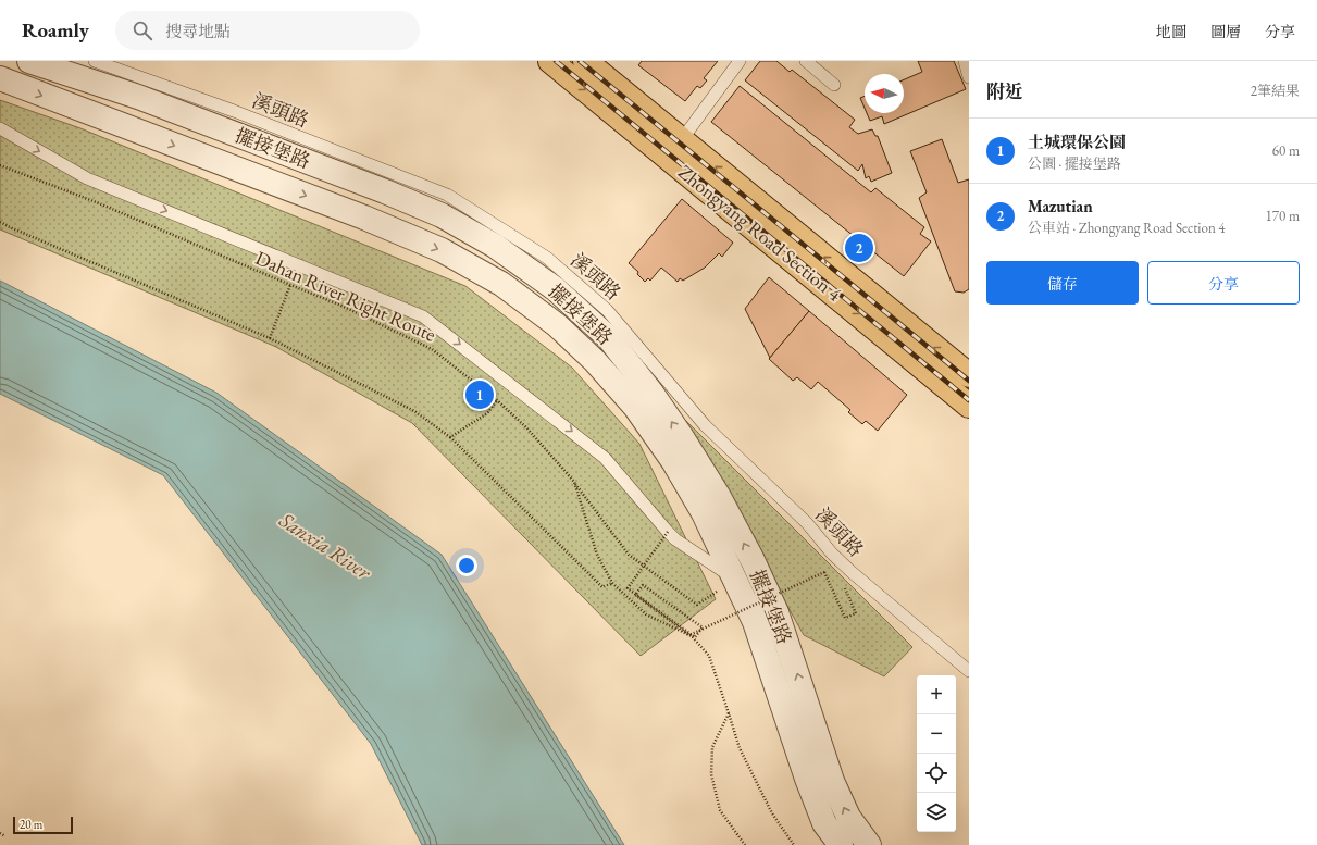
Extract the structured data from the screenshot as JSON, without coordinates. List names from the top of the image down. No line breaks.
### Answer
{"streets":{"main road":["Zhongyang Road Section 4"],"street":["擺接堡路"],"lane":["溪頭路"],"path":["Dahan River Right Route"]},"water":["Sanxia River"],"scale_bar":"20 m","north":"left","page":{"header":"Roamly","search":"搜尋地點","nav":["地圖","圖層","分享"],"heading":["附近","2筆結果"],"list":[{"mark":"1","name":"土城環保公園","note":"公園 · 擺接堡路","value":"60 m"},{"mark":"2","name":"Mazutian","note":"公車站 · Zhongyang Road Section 4","value":"170 m"}],"pins":["2","1"],"buttons":["儲存","分享"],"map_buttons":["+","−"],"scale":"20 m"}}
